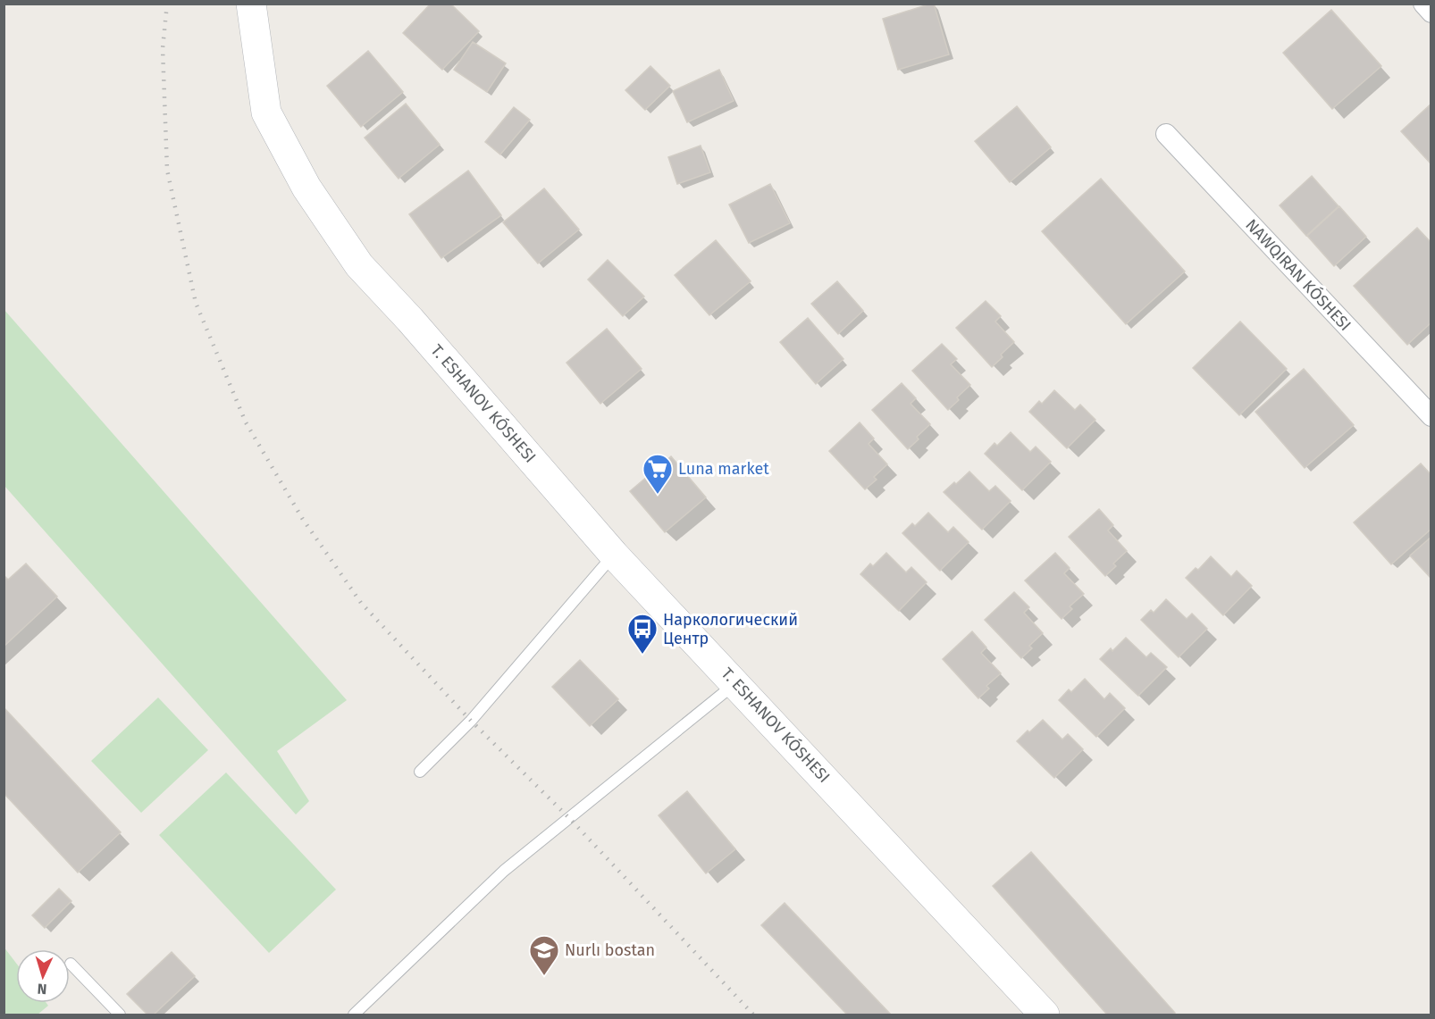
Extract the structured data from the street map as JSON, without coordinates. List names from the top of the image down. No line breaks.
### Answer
{"streets":{"main road":["T. ESHANOV KÓSHESI"]},"places":{"supermarket":["Luna market"],"bus stop":["Наркологический Центр"],"school or university":["Nurlı bostan"]},"north":"bottom"}
